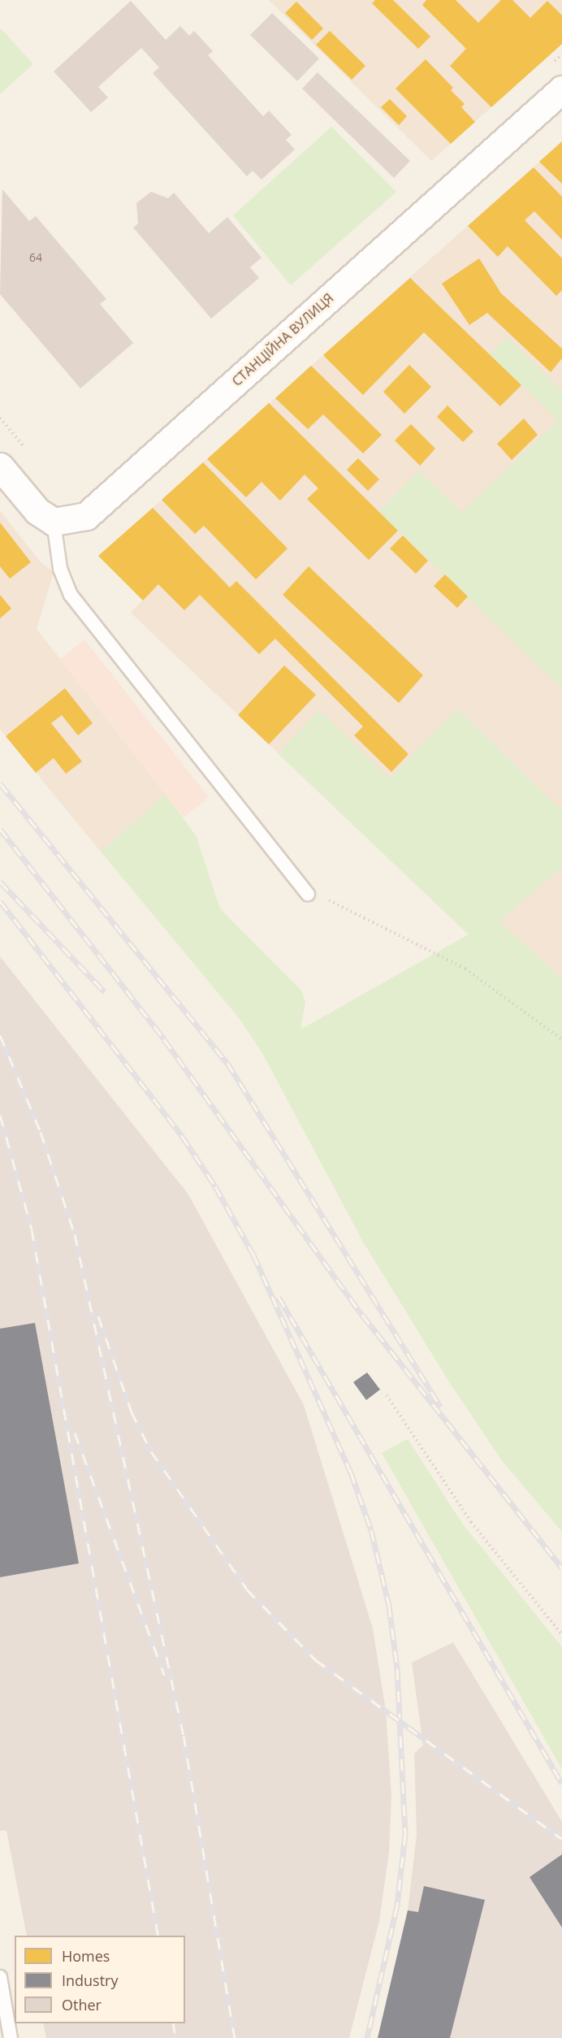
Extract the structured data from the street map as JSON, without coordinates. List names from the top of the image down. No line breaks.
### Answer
{"streets":{"street":["СТАНЦІЙНА ВУЛИЦЯ"]},"house_numbers":["64"],"legend":["Homes","Industry","Other"]}
